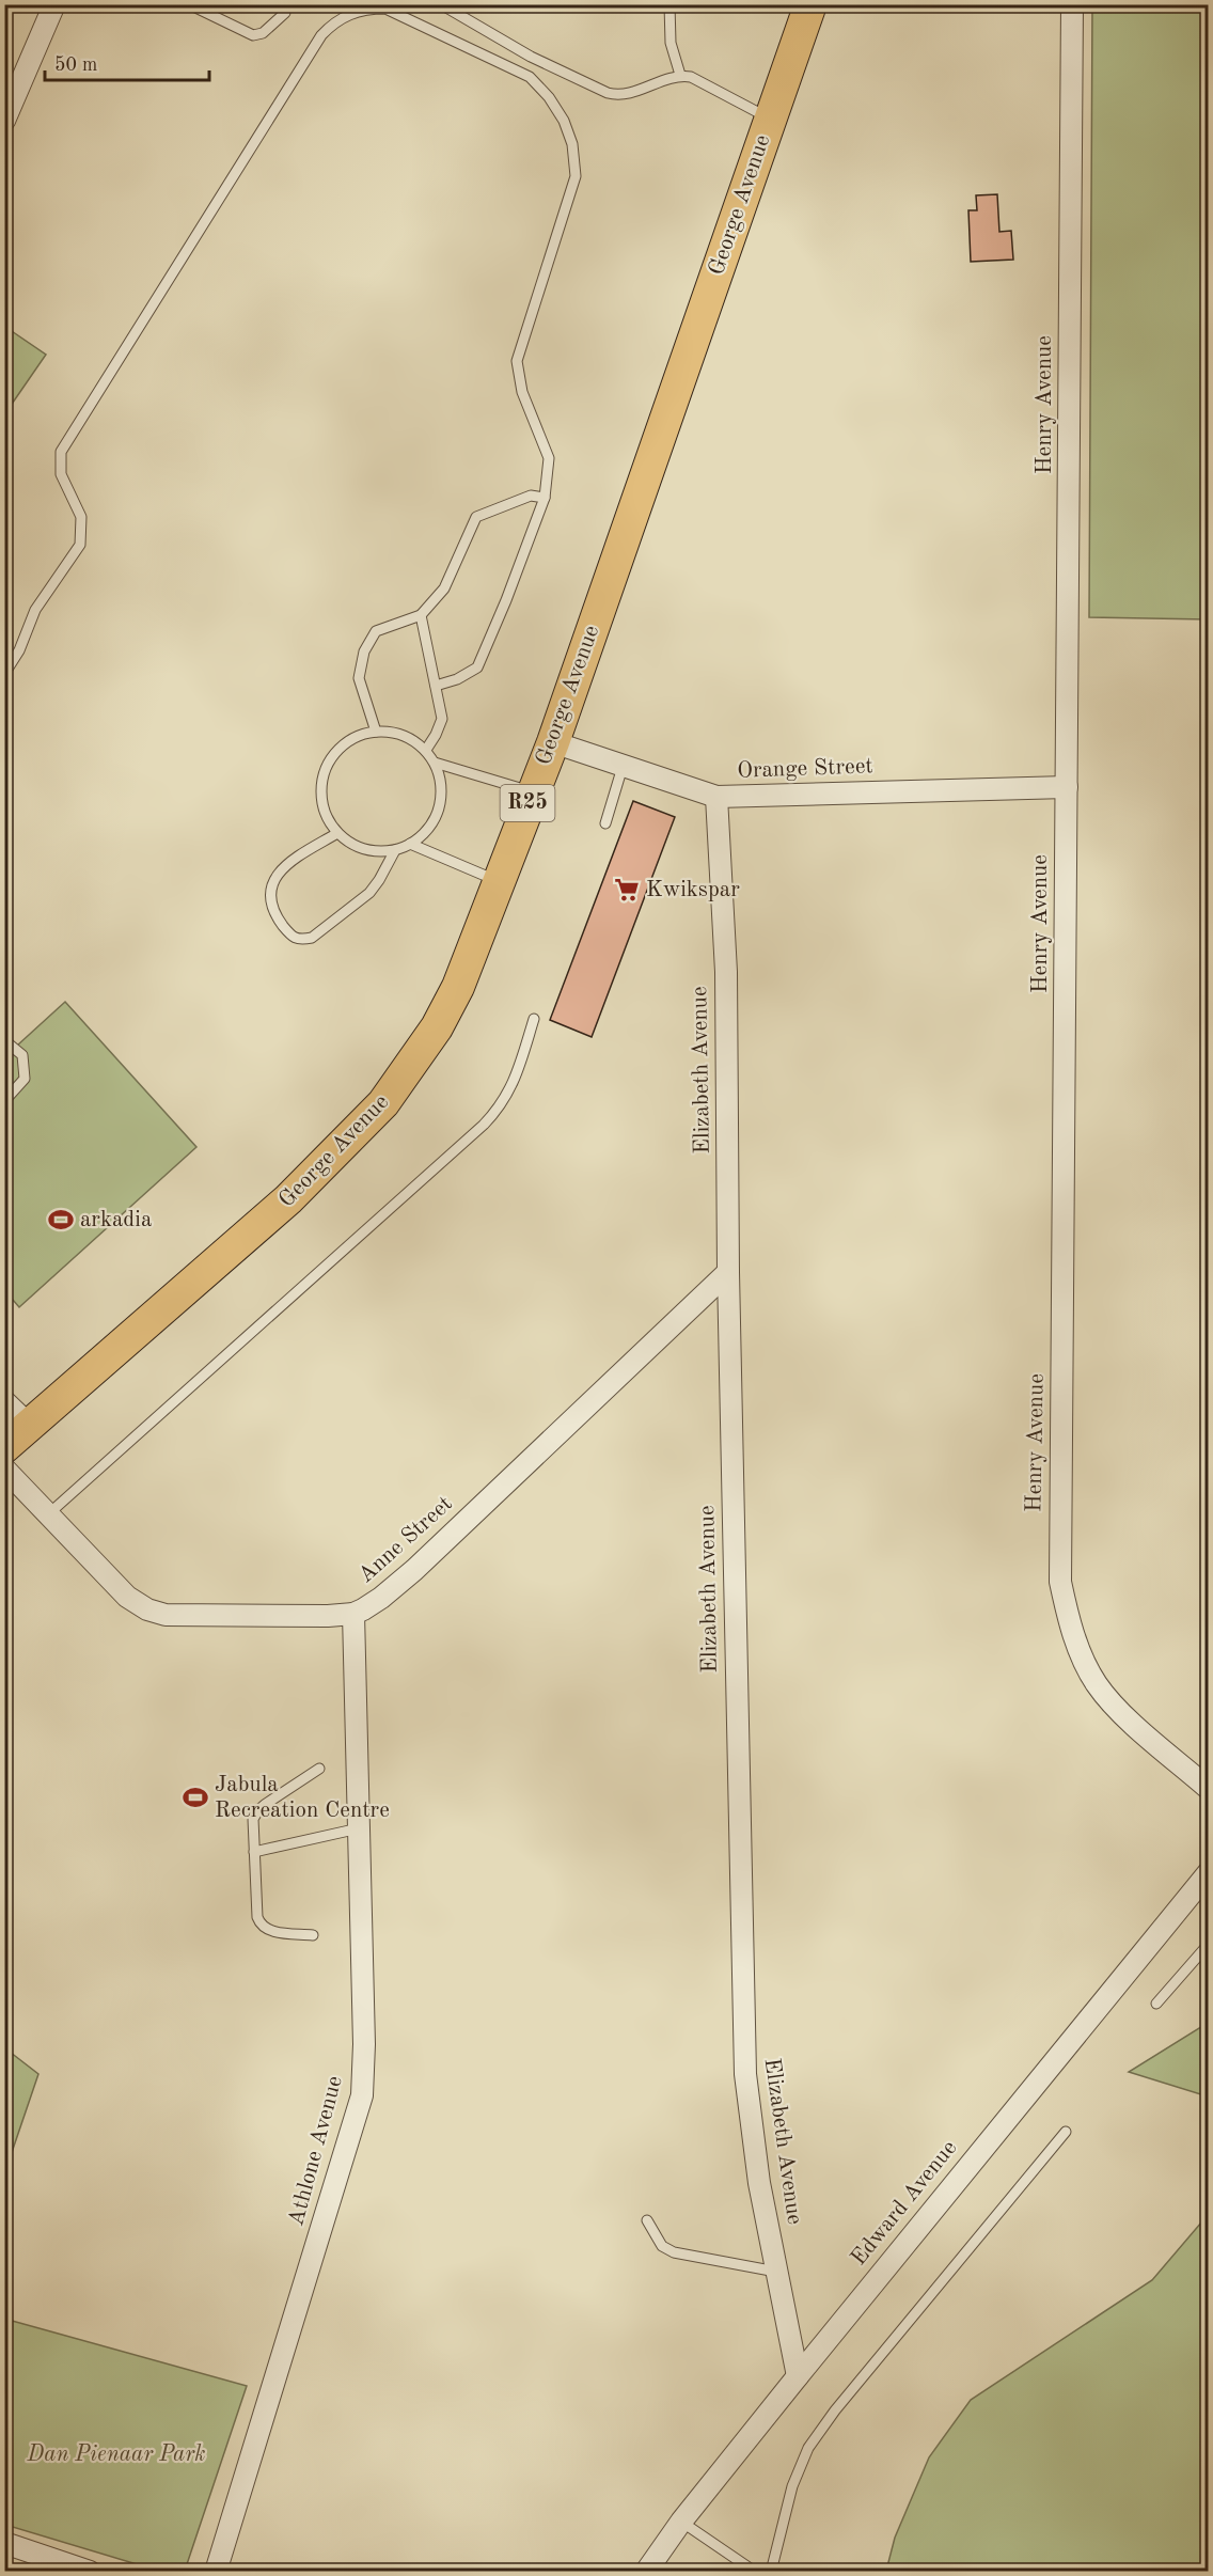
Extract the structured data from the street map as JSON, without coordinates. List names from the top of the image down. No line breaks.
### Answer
{"streets":{"main road":["George Avenue","R25"],"street":["Henry Avenue","Orange Street","Elizabeth Avenue","Anne Street","Athlone Avenue","Edward Avenue"]},"crossings":[["George Avenue","Orange Street"],["Henry Avenue","Orange Street"],["Orange Street","Elizabeth Avenue"],["Elizabeth Avenue","Anne Street"],["Elizabeth Avenue","Edward Avenue"],["Anne Street","Athlone Avenue"]],"parks":["Dan Pienaar Park"],"places":{"supermarket":["Kwikspar"],"sports":["arkadia","Jabula Recreation Centre"]},"scale_bar":"50 m"}
